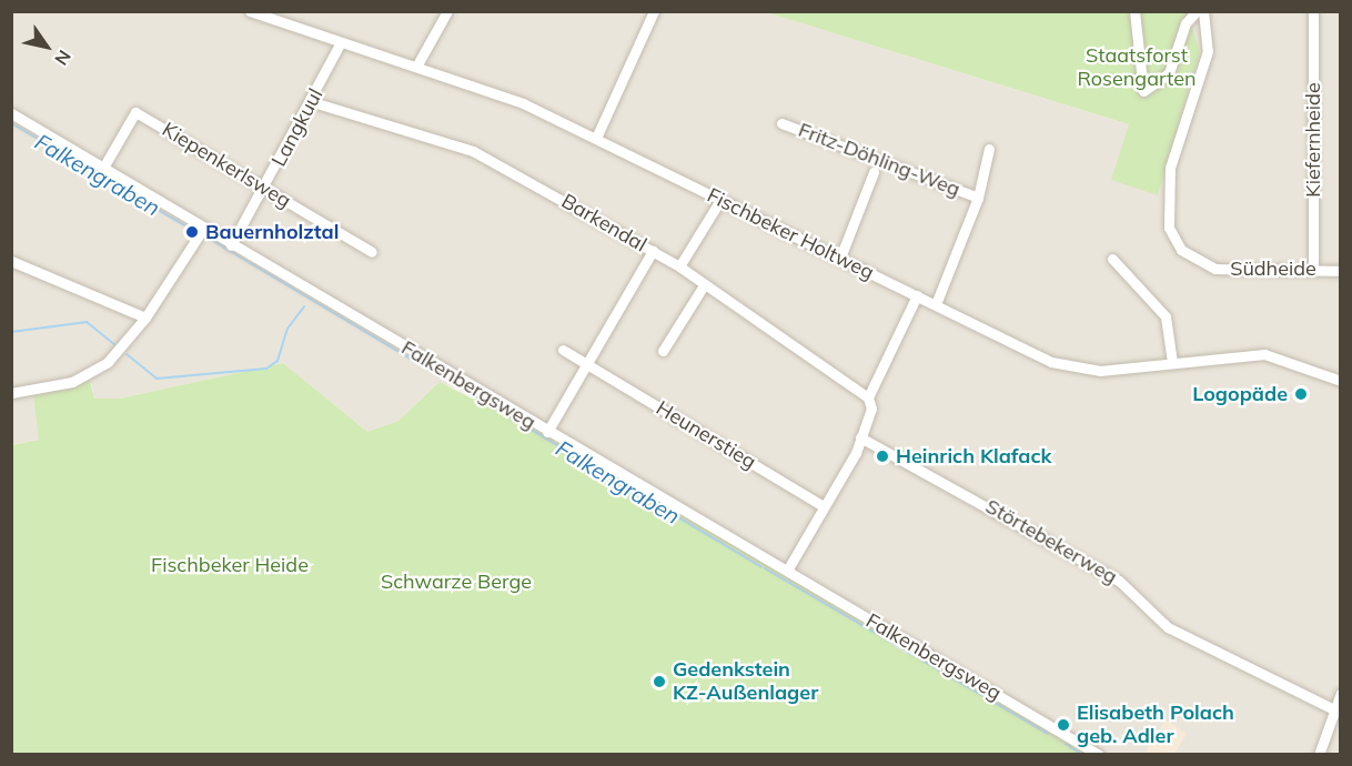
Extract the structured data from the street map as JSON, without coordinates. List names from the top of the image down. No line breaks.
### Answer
{"streets":{"street":["Langkuul","Kiefernheide","Fritz-Döhling-Weg","Kiepenkerlsweg","Barkendal","Fischbeker Holtweg","Südheide","Falkenbergsweg","Heunerstieg","Störtebekerweg"]},"crossings":[["Langkuul","Kiepenkerlsweg"],["Langkuul","Barkendal"],["Langkuul","Fischbeker Holtweg"],["Langkuul","Falkenbergsweg"],["Kiefernheide","Südheide"],["Kiepenkerlsweg","Falkenbergsweg"]],"water":["Falkengraben"],"parks":["Staatsforst Rosengarten","Fischbeker Heide","Schwarze Berge"],"places":["Bauernholztal","Logopäde","Heinrich Klafack","Gedenkstein KZ-Außenlager","Elisabeth Polach geb. Adler"],"north":"bottom right"}
